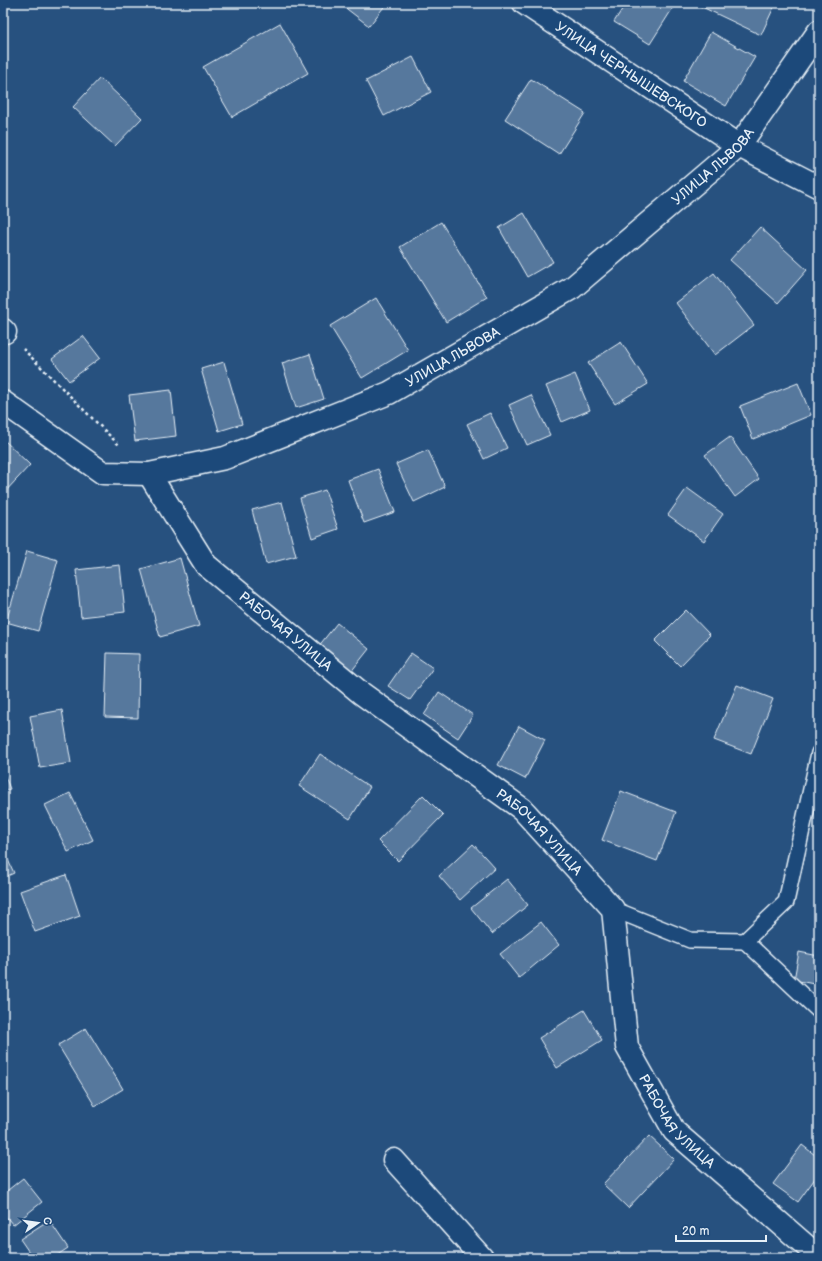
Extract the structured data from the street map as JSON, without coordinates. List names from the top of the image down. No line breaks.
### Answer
{"streets":{"street":["УЛИЦА ЧЕРНЫШЕВСКОГО","УЛИЦА ЛЬВОВА","РАБОЧАЯ УЛИЦА"]},"crossings":[["УЛИЦА ЧЕРНЫШЕВСКОГО","УЛИЦА ЛЬВОВА"],["УЛИЦА ЛЬВОВА","РАБОЧАЯ УЛИЦА"]],"scale_bar":"20 m","north":"right"}
